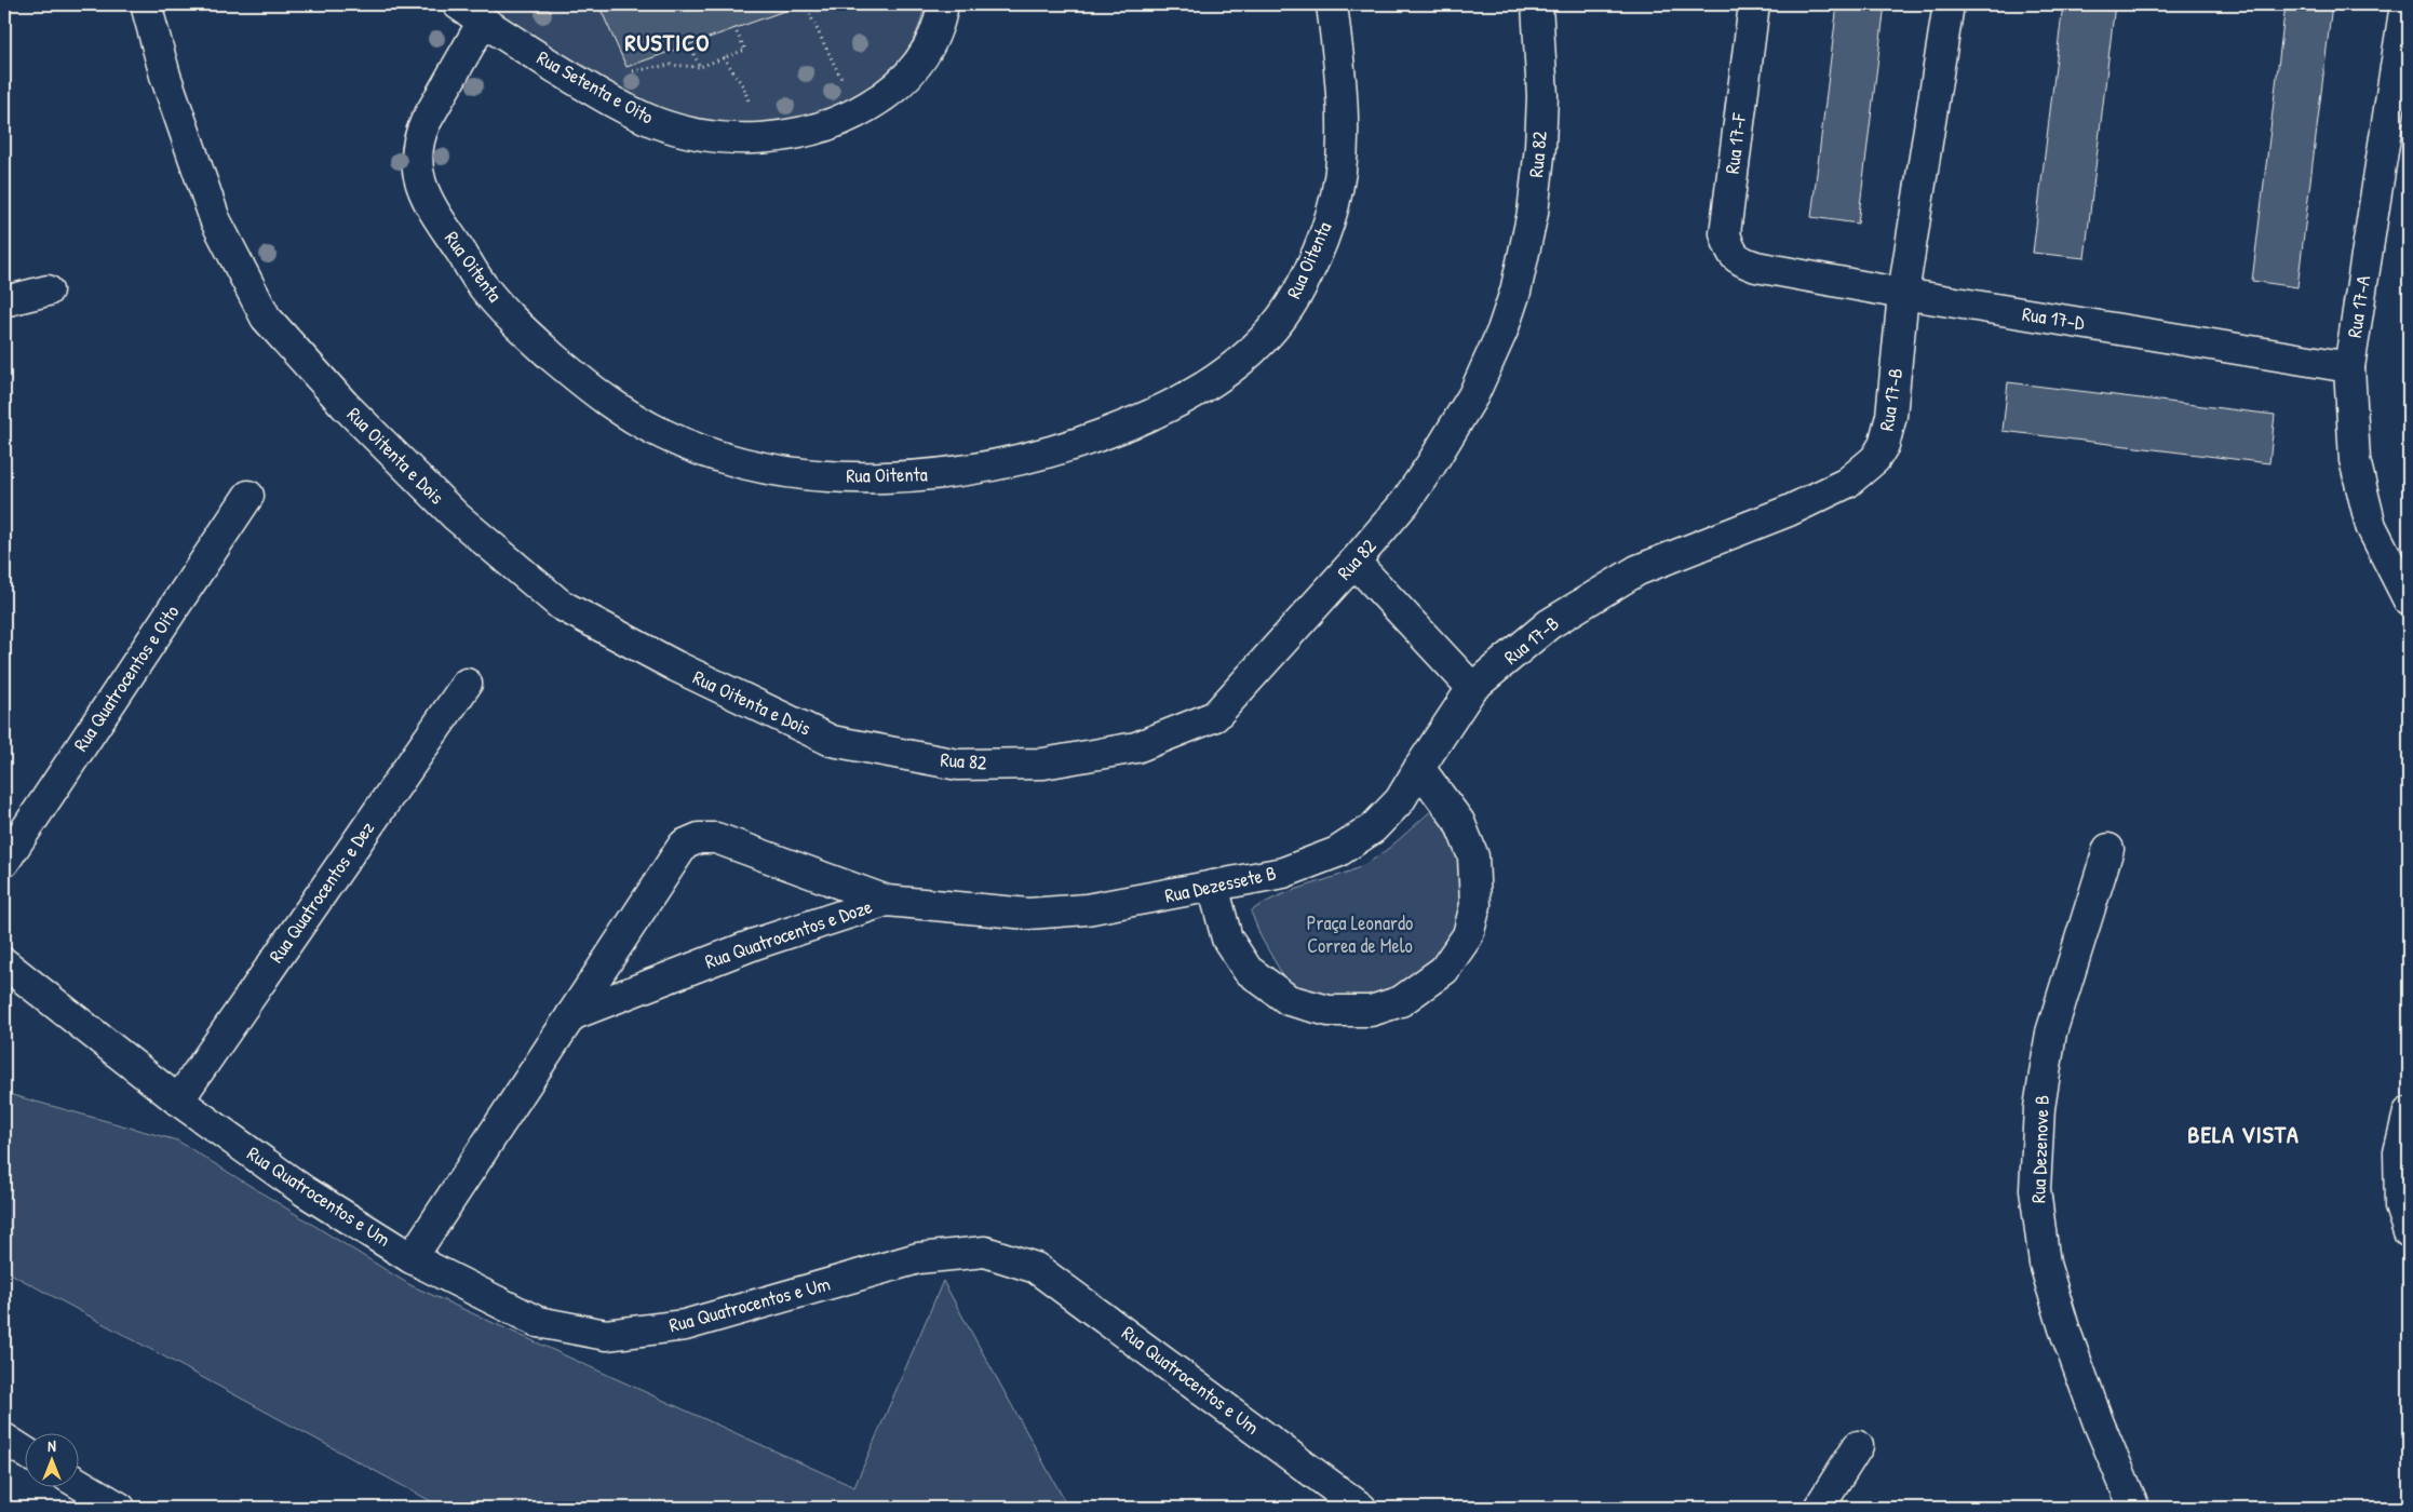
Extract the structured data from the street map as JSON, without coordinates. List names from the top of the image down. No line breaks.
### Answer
{"streets":{"street":["Rua Setenta e Oito","Rua 17-F","Rua 82","Rua Oitenta","Rua 17-A","Rua 17-D","Rua 17-B","Rua Oitenta e Dois","Rua Quatrocentos e Oito","Rua Dezessete B","Rua Quatrocentos e Dez","Rua Quatrocentos e Doze","Rua Dezenove B","Rua Quatrocentos e Um"]},"crossings":[["Rua Setenta e Oito","Rua Oitenta"],["Rua 17-F","Rua 17-D"],["Rua 82","Rua Oitenta e Dois"],["Rua 17-A","Rua 17-D"],["Rua 17-D","Rua 17-B"],["Rua 17-B","Rua Dezessete B"],["Rua Dezessete B","Rua Quatrocentos e Doze"],["Rua Quatrocentos e Dez","Rua Quatrocentos e Um"],["Rua Quatrocentos e Doze","Rua Quatrocentos e Um"]],"districts":["RUSTICO","BELA VISTA"],"parks":["Praça Leonardo Correa de Melo"],"north":"top"}
